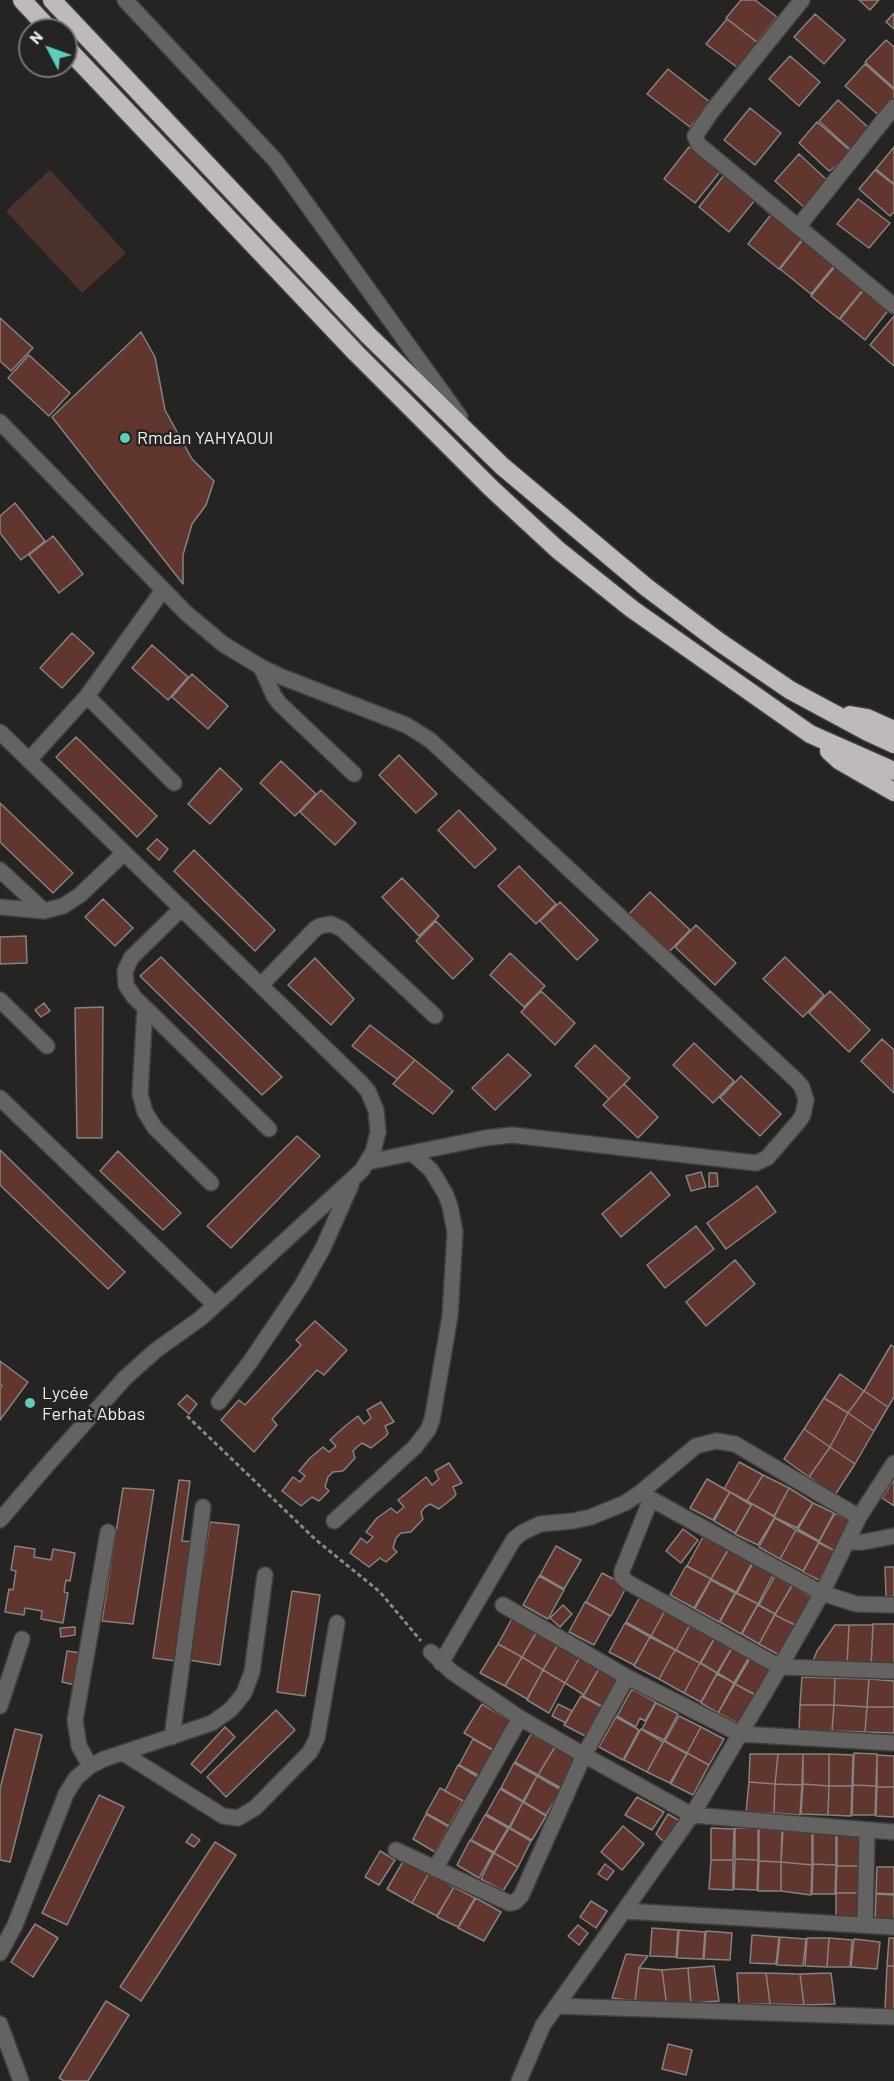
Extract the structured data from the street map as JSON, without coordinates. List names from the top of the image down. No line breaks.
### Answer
{"places":["Rmdan YAHYAOUI","Lycée Ferhat Abbas"],"north":"top left"}
